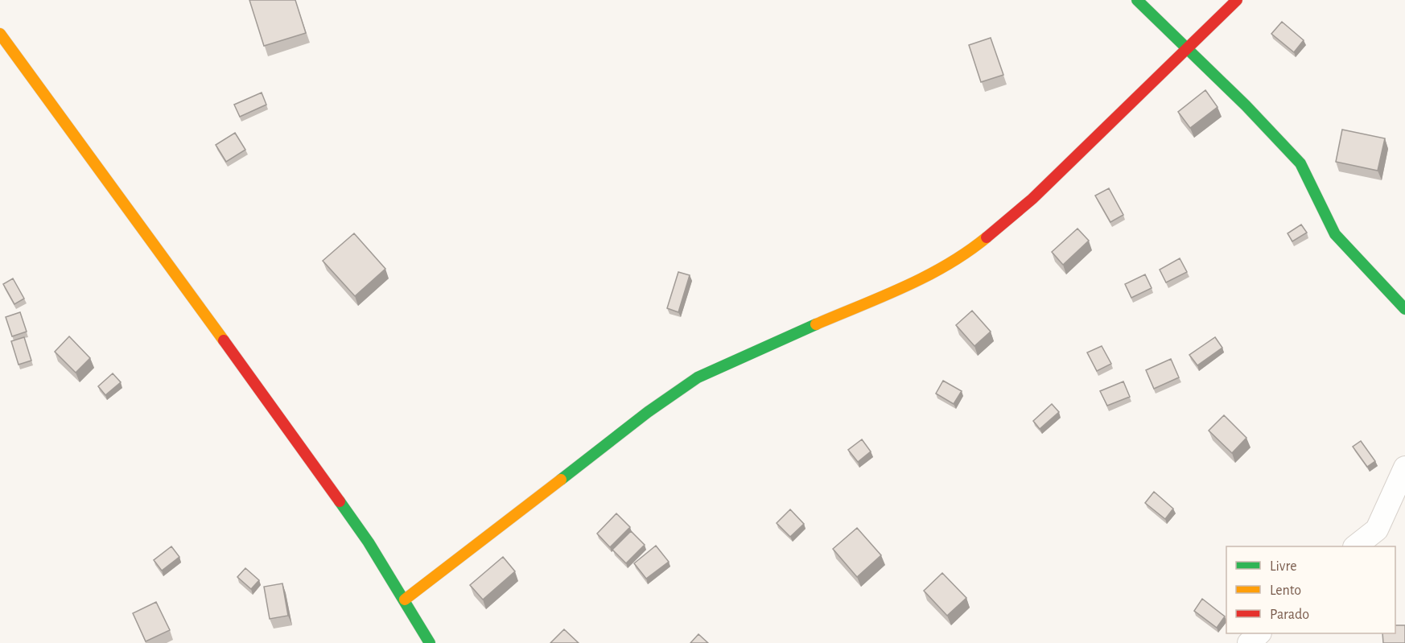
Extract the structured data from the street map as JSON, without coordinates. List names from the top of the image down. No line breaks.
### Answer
{"legend":["Livre","Lento","Parado"]}
